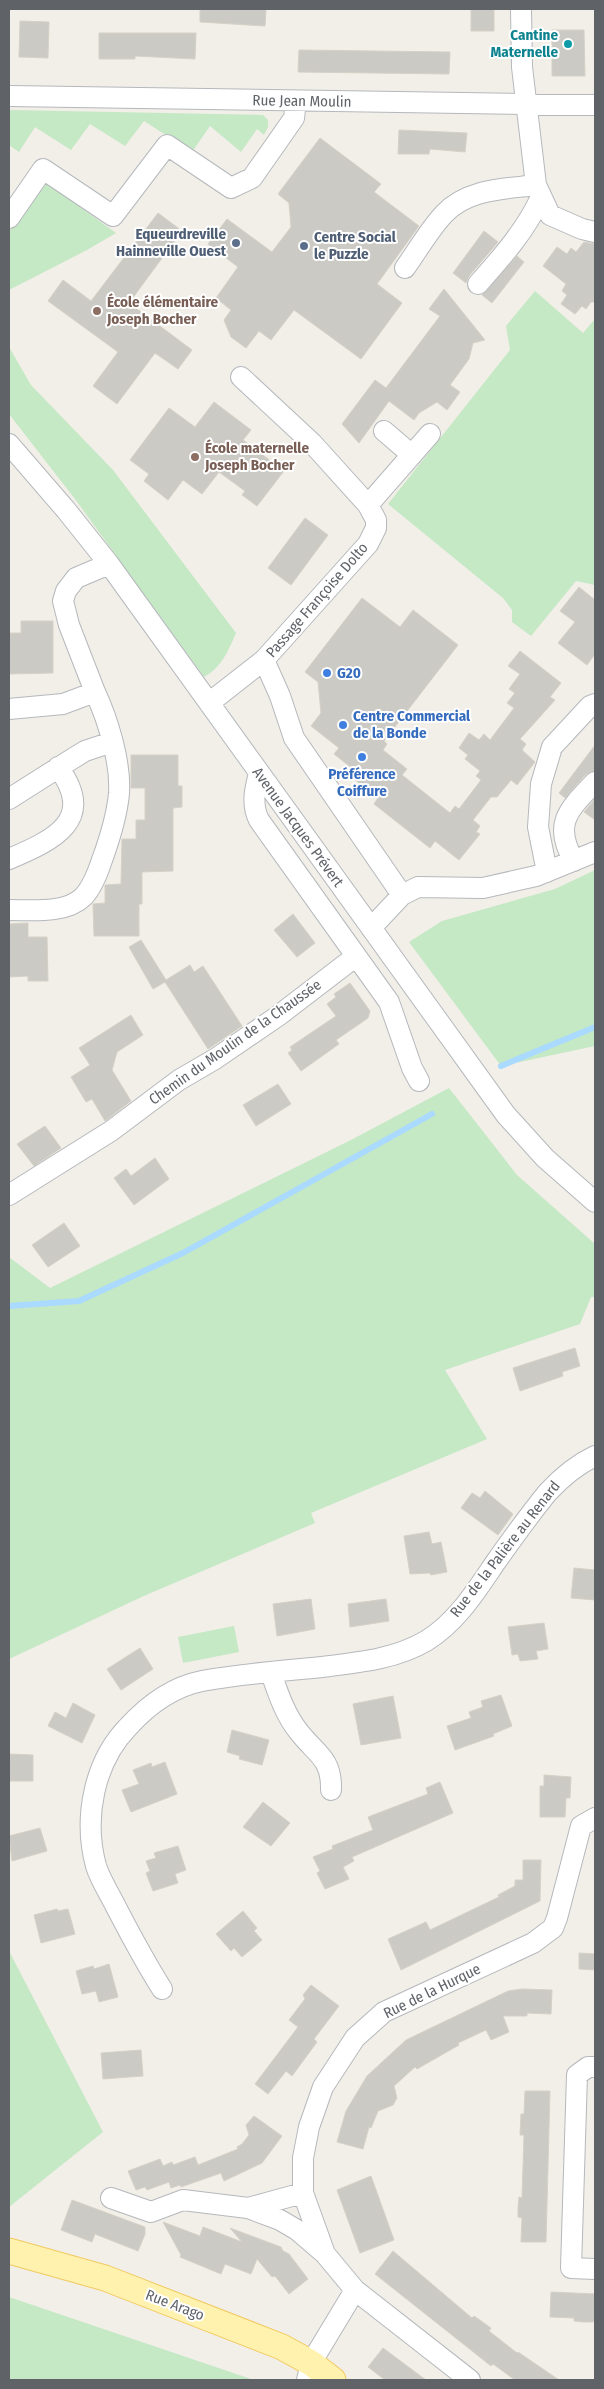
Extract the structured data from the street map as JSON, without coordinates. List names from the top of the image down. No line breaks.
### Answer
{"streets":{"main road":["Rue Arago"],"street":["Rue Jean Moulin","Passage Françoise Dolto","Avenue Jacques Prévert","Chemin du Moulin de la Chaussée","Rue de la Palière au Renard","Rue de la Hurque"]},"crossings":[["Passage Françoise Dolto","Avenue Jacques Prévert"]],"places":["Cantine Maternelle","Equeurdreville Hainneville Ouest","Centre Social le Puzzle","École élémentaire Joseph Bocher","École maternelle Joseph Bocher","G20","Centre Commercial de la Bonde","Préférence Coiffure"]}
